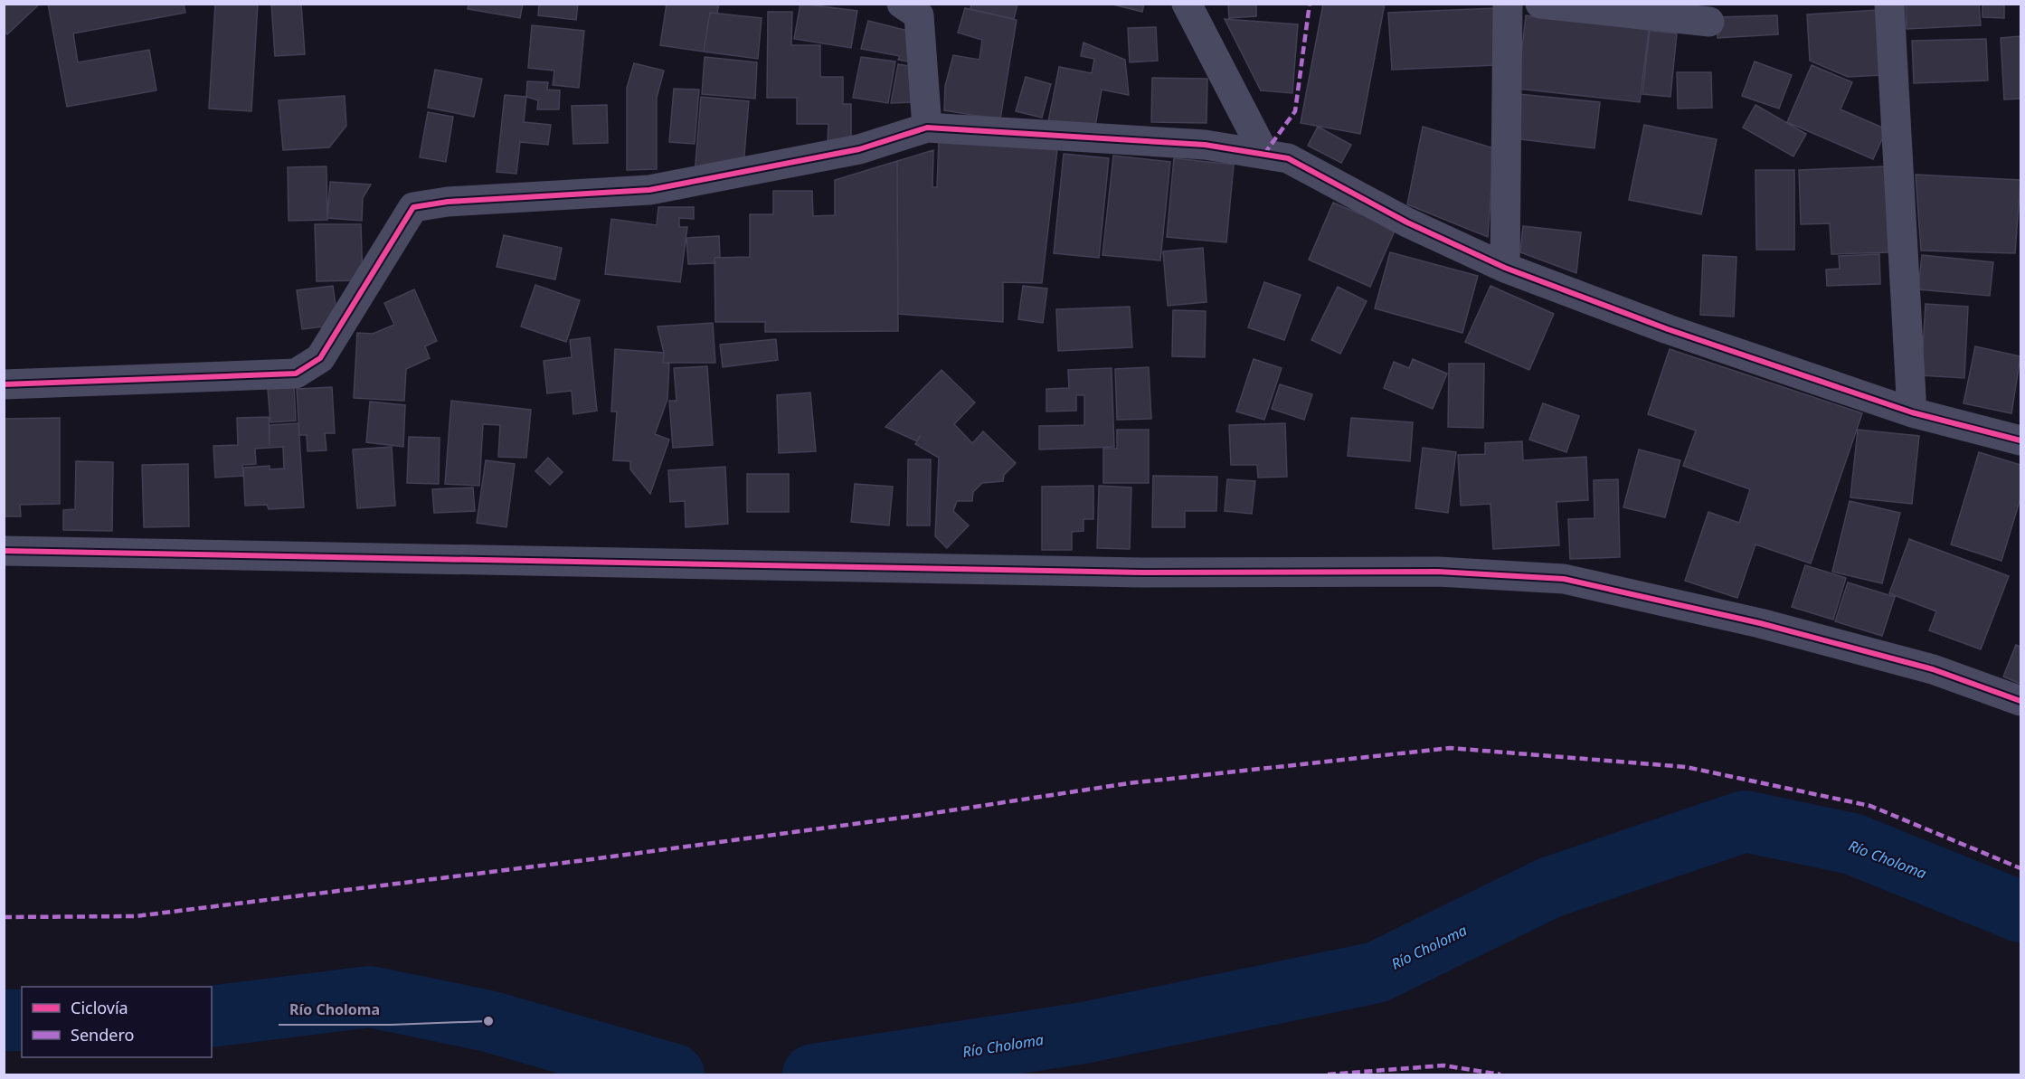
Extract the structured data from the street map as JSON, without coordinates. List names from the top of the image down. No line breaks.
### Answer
{"water":["Río Choloma"],"places":["Río Choloma"],"legend":["Ciclovía","Sendero"]}
